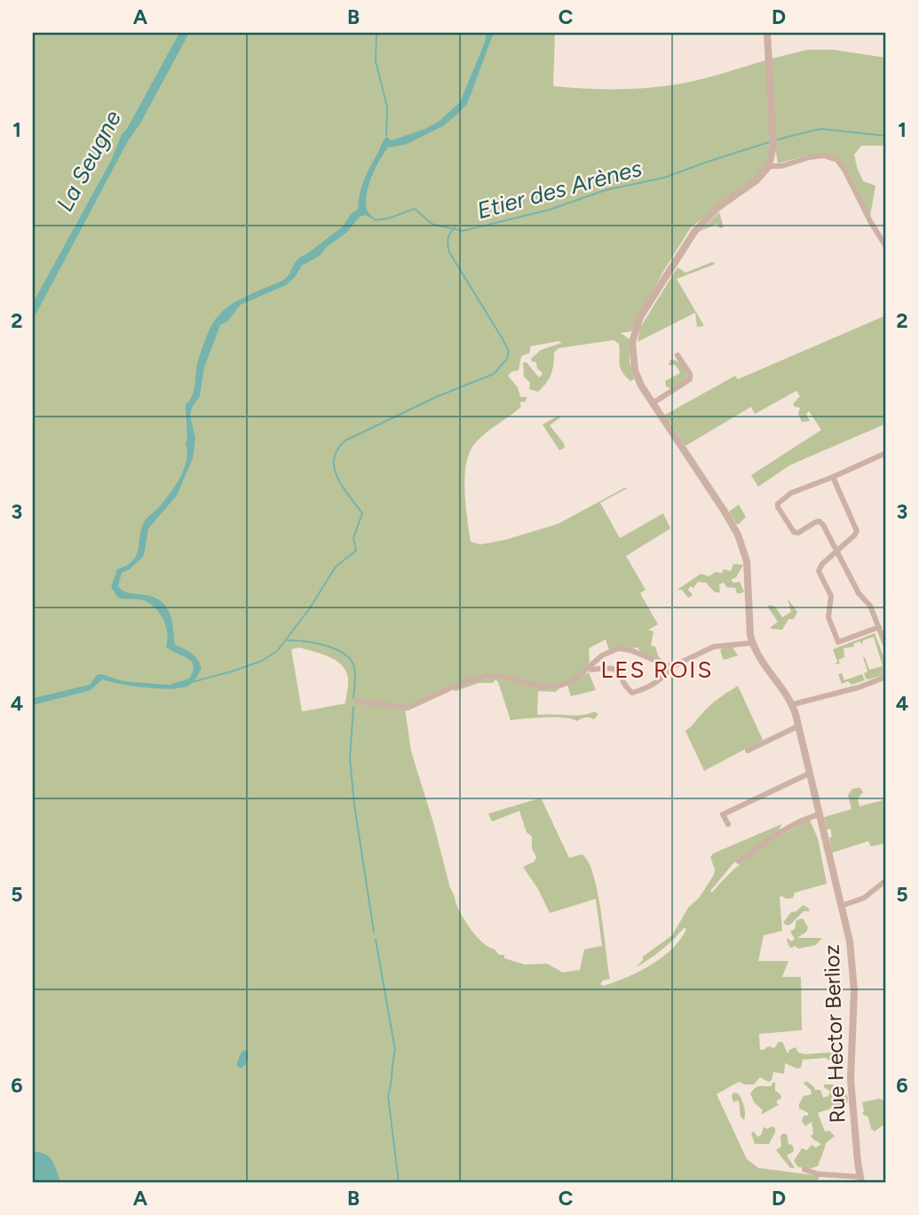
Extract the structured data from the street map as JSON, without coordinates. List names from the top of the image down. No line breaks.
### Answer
{"streets":{"street":["Rue Hector Berlioz"]},"districts":["LES ROIS"],"water":["La Seugne","Etier des Arènes"],"grid":{"columns":["A","B","C","D"],"rows":["1","2","3","4","5","6"]}}
